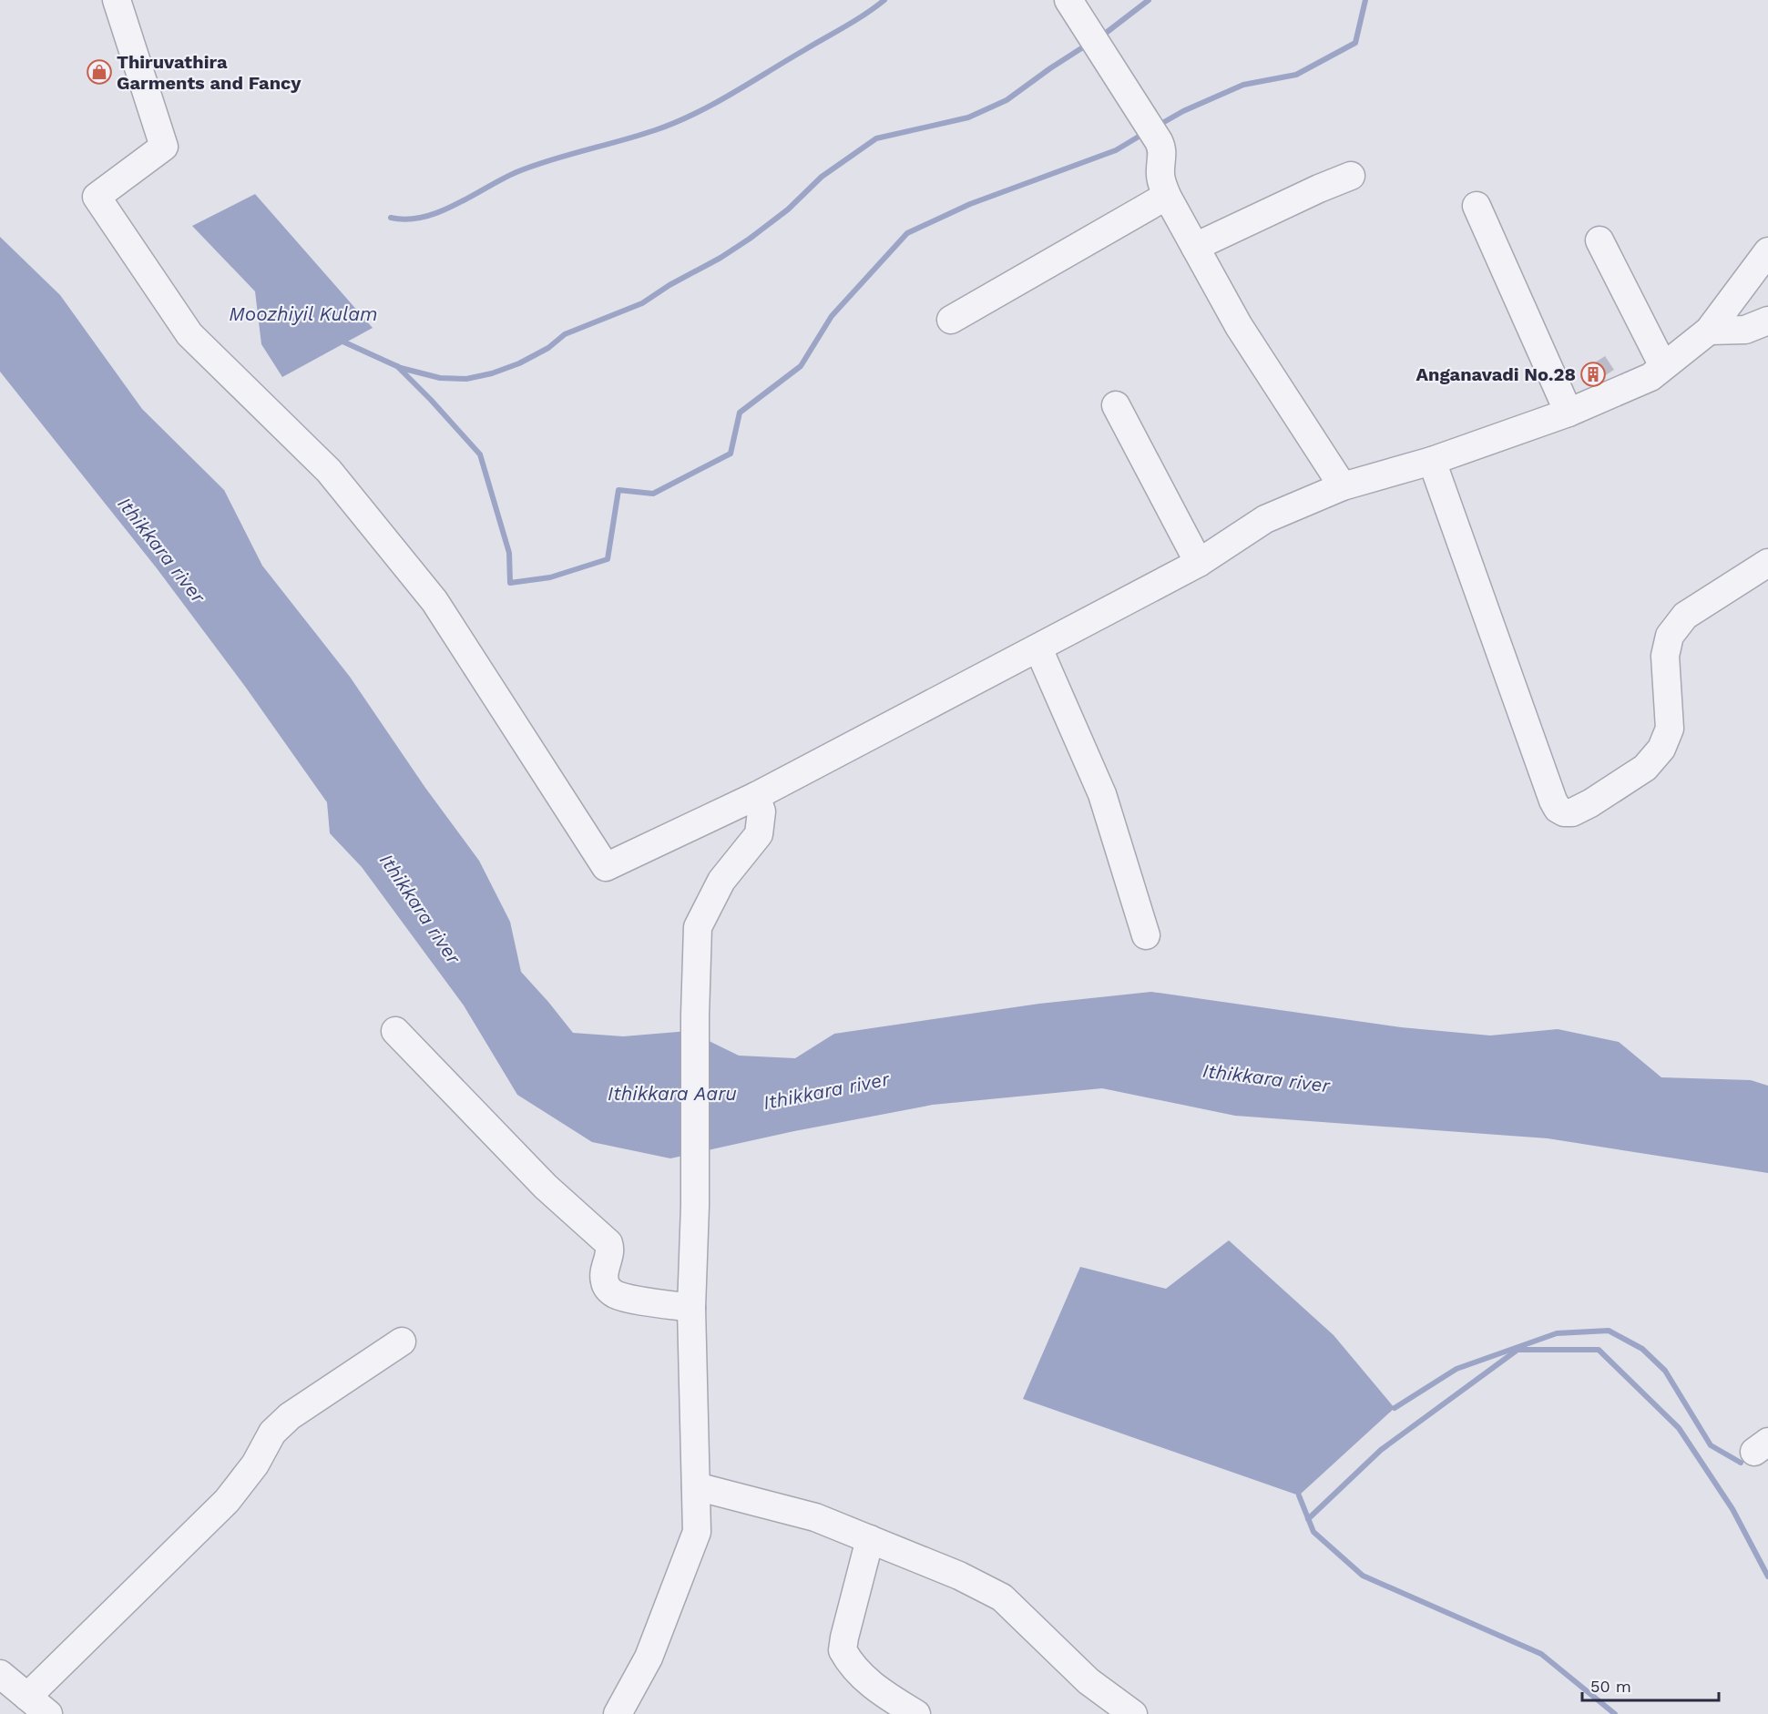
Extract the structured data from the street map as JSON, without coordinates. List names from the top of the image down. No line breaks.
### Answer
{"water":["Moozhiyil Kulam","Ithikkara river","Ithikkara Aaru"],"places":{"shop":["Thiruvathira Garments and Fancy"],"building":["Anganavadi No.28"]},"scale_bar":"50 m"}
